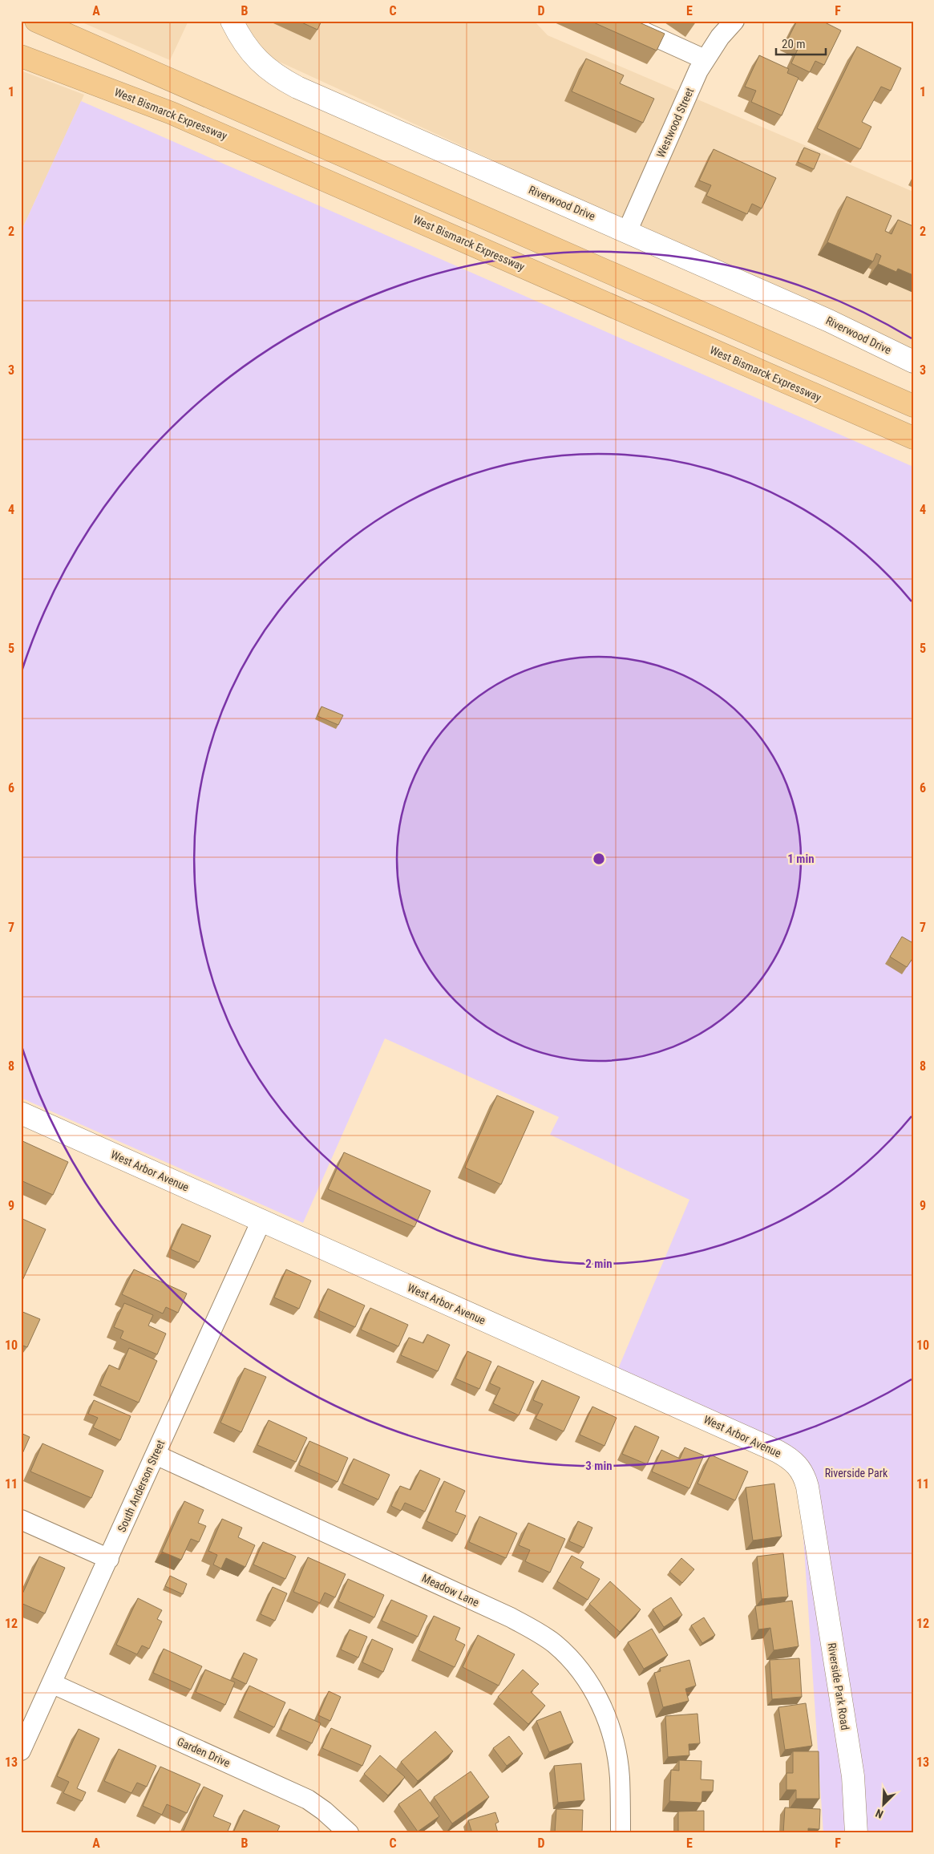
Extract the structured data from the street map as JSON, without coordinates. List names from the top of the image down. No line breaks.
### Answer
{"streets":{"highway":["West Bismarck Expressway"],"main road":["Riverwood Drive","West Arbor Avenue","Riverside Park Road"],"street":["Westwood Street","South Anderson Street","Meadow Lane","Garden Drive"]},"crossings":[["Westwood Street","Riverwood Drive"],["West Arbor Avenue","South Anderson Street"],["West Arbor Avenue","Riverside Park Road"],["South Anderson Street","Meadow Lane"],["South Anderson Street","Garden Drive"]],"parks":["Riverside Park"],"scale_bar":"20 m","north":"bottom left","grid":{"columns":["A","B","C","D","E","F"],"rows":["1","2","3","4","5","6","7","8","9","10","11","12","13"]},"rings":["1 min","2 min","3 min"]}
